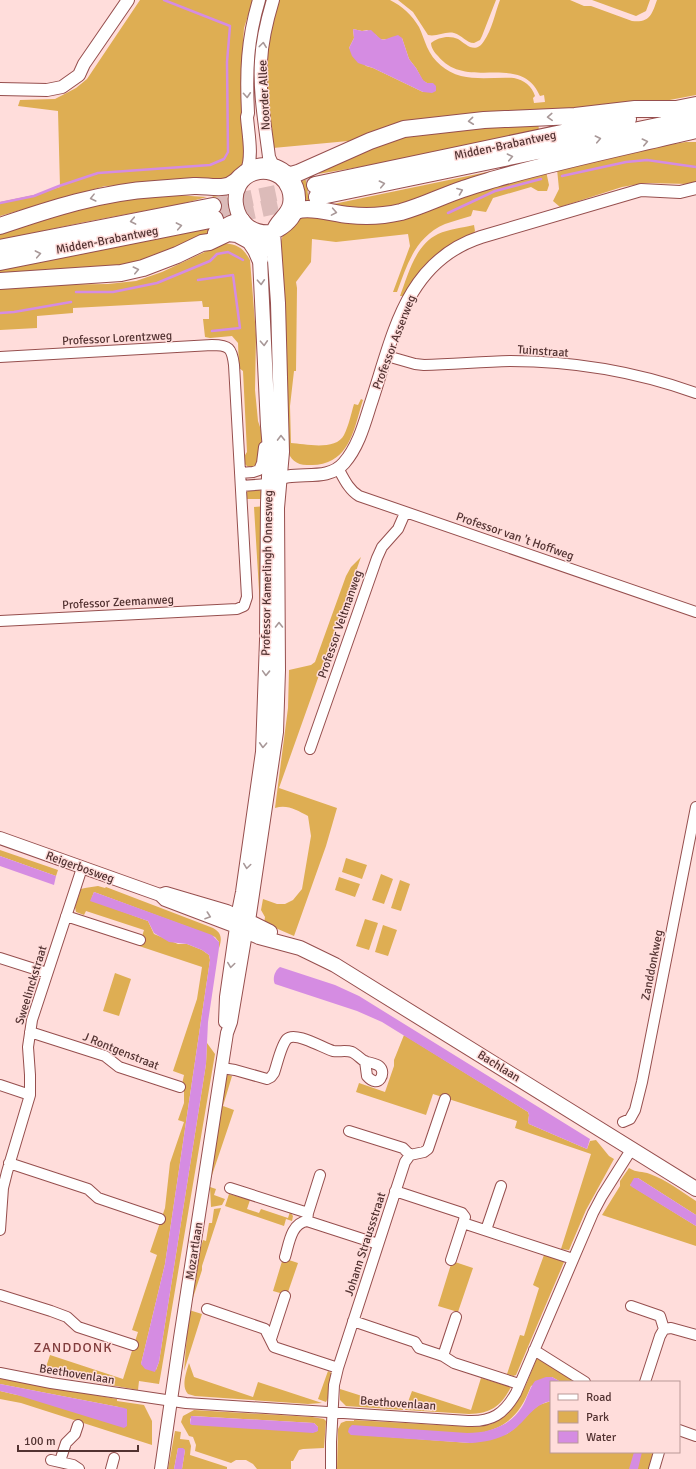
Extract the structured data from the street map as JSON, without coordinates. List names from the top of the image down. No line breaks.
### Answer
{"streets":{"highway":["Midden-Brabantweg"],"main road":["Professor Kamerlingh Onnesweg","Bachlaan"],"street":["Noorder Allee","Professor Lorentzweg","Professor Asserweg","Tuinstraat","Professor van 't Hoffweg","Professor Zeemanweg","Professor Veltmanweg","Reigerbosweg","Zanddonkweg","Sweelinckstraat","J Rontgenstraat","Johann Straussstraat","Mozartlaan","Beethovenlaan"]},"crossings":[["Noorder Allee","Professor Kamerlingh Onnesweg"],["Professor Asserweg","Tuinstraat"],["Professor Asserweg","Professor van 't Hoffweg"],["Professor Asserweg","Professor Kamerlingh Onnesweg"],["Professor van 't Hoffweg","Professor Veltmanweg"],["Professor Kamerlingh Onnesweg","Reigerbosweg"],["Professor Kamerlingh Onnesweg","Bachlaan"],["Professor Kamerlingh Onnesweg","Mozartlaan"],["Reigerbosweg","Sweelinckstraat"],["Reigerbosweg","Bachlaan"],["Reigerbosweg","Mozartlaan"],["Sweelinckstraat","J Rontgenstraat"],["Bachlaan","Mozartlaan"],["Bachlaan","Beethovenlaan"],["Johann Straussstraat","Beethovenlaan"],["Mozartlaan","Beethovenlaan"]],"districts":["ZANDDONK"],"legend":["Road","Park","Water"],"scale_bar":"100 m"}
